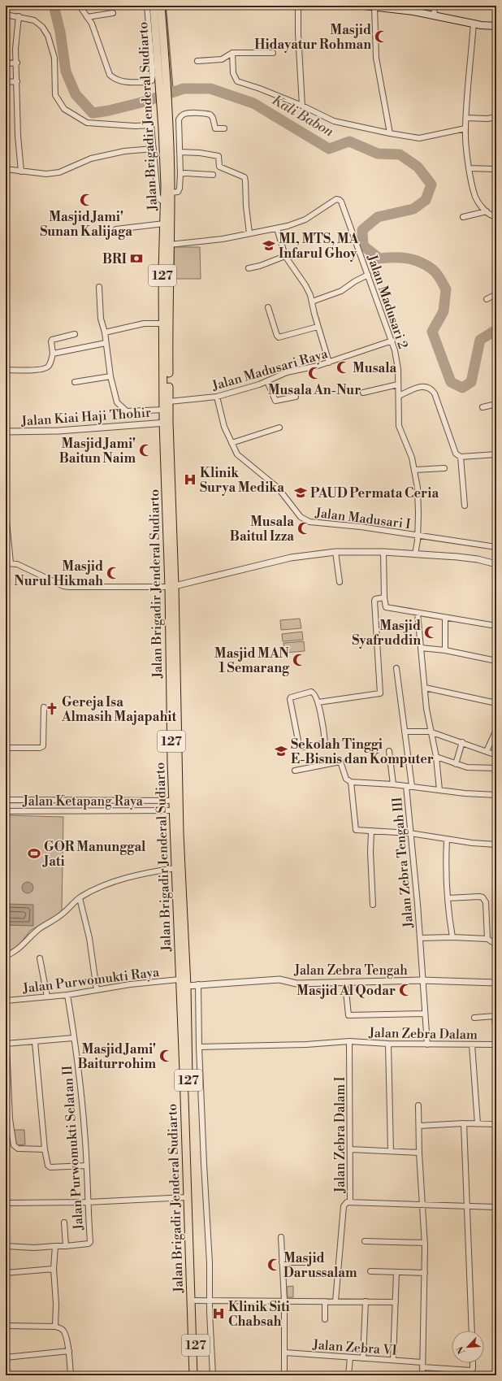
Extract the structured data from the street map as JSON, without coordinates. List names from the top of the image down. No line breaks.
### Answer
{"streets":{"main road":["Jalan Brigadir Jenderal Sudiarto","127"],"street":["Jalan Madusari 2","Jalan Madusari Raya","Jalan Kiai Haji Thohir","Jalan Madusari I","Jalan Ketapang Raya","Jalan Zebra Tengah III","Jalan Zebra Tengah","Jalan Purwomukti Raya","Jalan Zebra Dalam","Jalan Zebra Dalam I","Jalan Purwomukti Selatan II","Jalan Zebra VI"]},"crossings":[["Jalan Brigadir Jenderal Sudiarto","Jalan Madusari Raya"],["Jalan Brigadir Jenderal Sudiarto","Jalan Kiai Haji Thohir"],["Jalan Brigadir Jenderal Sudiarto","Jalan Ketapang Raya"],["Jalan Brigadir Jenderal Sudiarto","Jalan Zebra Tengah"],["Jalan Brigadir Jenderal Sudiarto","Jalan Purwomukti Raya"],["Jalan Madusari 2","Jalan Madusari Raya"],["Jalan Madusari 2","Jalan Madusari I"],["Jalan Madusari Raya","Jalan Madusari I"],["Jalan Zebra Tengah III","Jalan Zebra Tengah"],["Jalan Zebra Tengah III","Jalan Zebra Dalam"],["Jalan Purwomukti Raya","Jalan Purwomukti Selatan II"],["Jalan Zebra Dalam","Jalan Zebra Dalam I"]],"water":["Kali Babon"],"places":{"mosque":["Masjid Hidayatur Rohman","Masjid Jami' Sunan Kalijaga","Musala","Musala An-Nur","Masjid Jami' Baitun Naim","Musala Baitul Izza","Masjid Nurul Hikmah","Masjid Syafruddin","Masjid MAN 1 Semarang","Masjid Al Qodar","Masjid Jami' Baiturrohim","Masjid Darussalam"],"school or university":["MI, MTS, MA Infarul Ghoy","PAUD Permata Ceria","Sekolah Tinggi E-Bisnis dan Komputer"],"bank":["BRI"],"hospital":["Klinik Surya Medika","Klinik Siti Chabsah"],"church":["Gereja Isa Almasih Majapahit"],"sports":["GOR Manunggal Jati"]},"north":"bottom left"}
